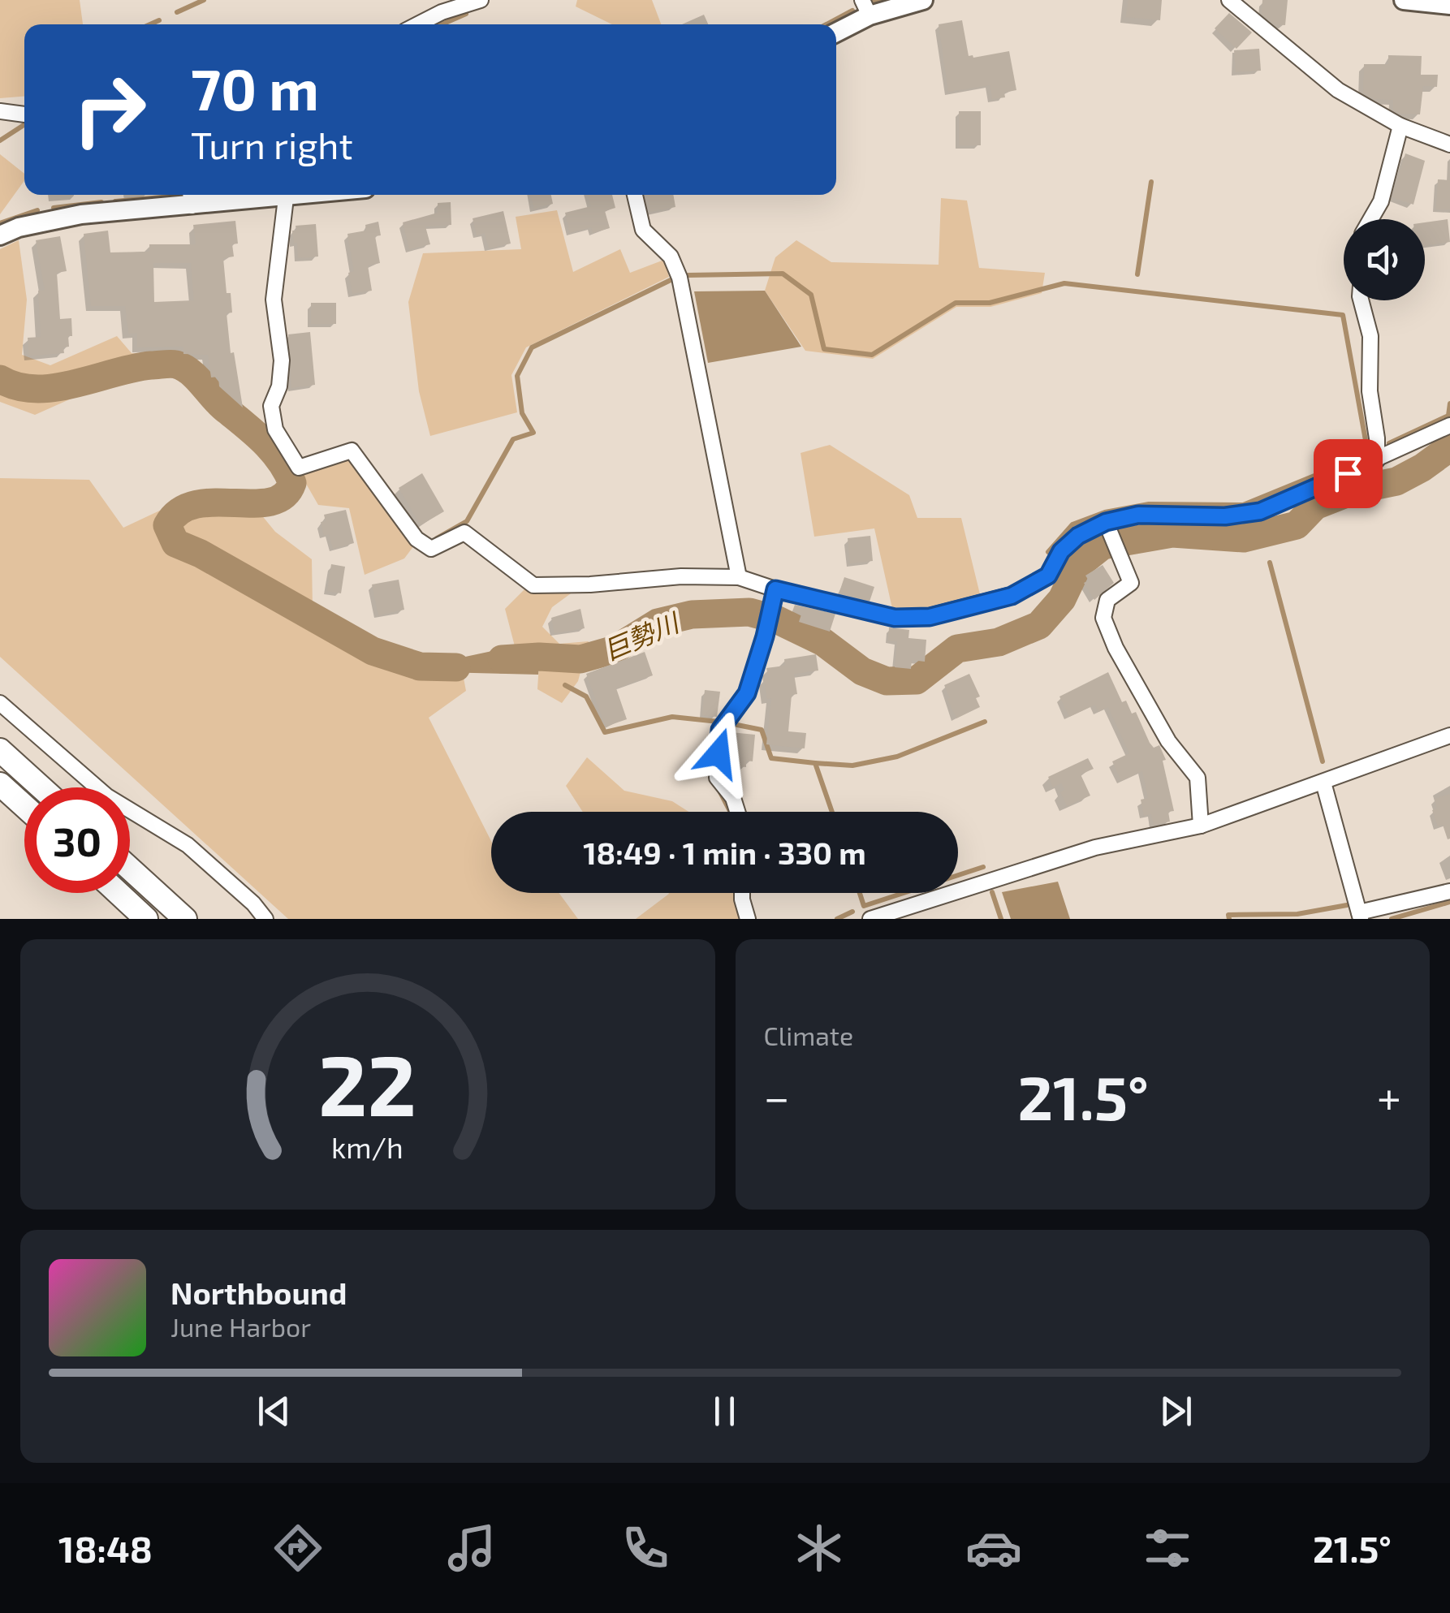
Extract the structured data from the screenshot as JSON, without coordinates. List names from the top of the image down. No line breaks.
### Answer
{"water":["巨勢川"],"page":{"turn":["70 m","Turn right"],"limit":"30","trip":"18:49 · 1 min · 330 m","tile":"Climate","heat":["−","21.5°","+"],"song":["Northbound","June Harbor"],"tabs":["18:48","21.5°"],"gauge":["22","km/h"]}}
